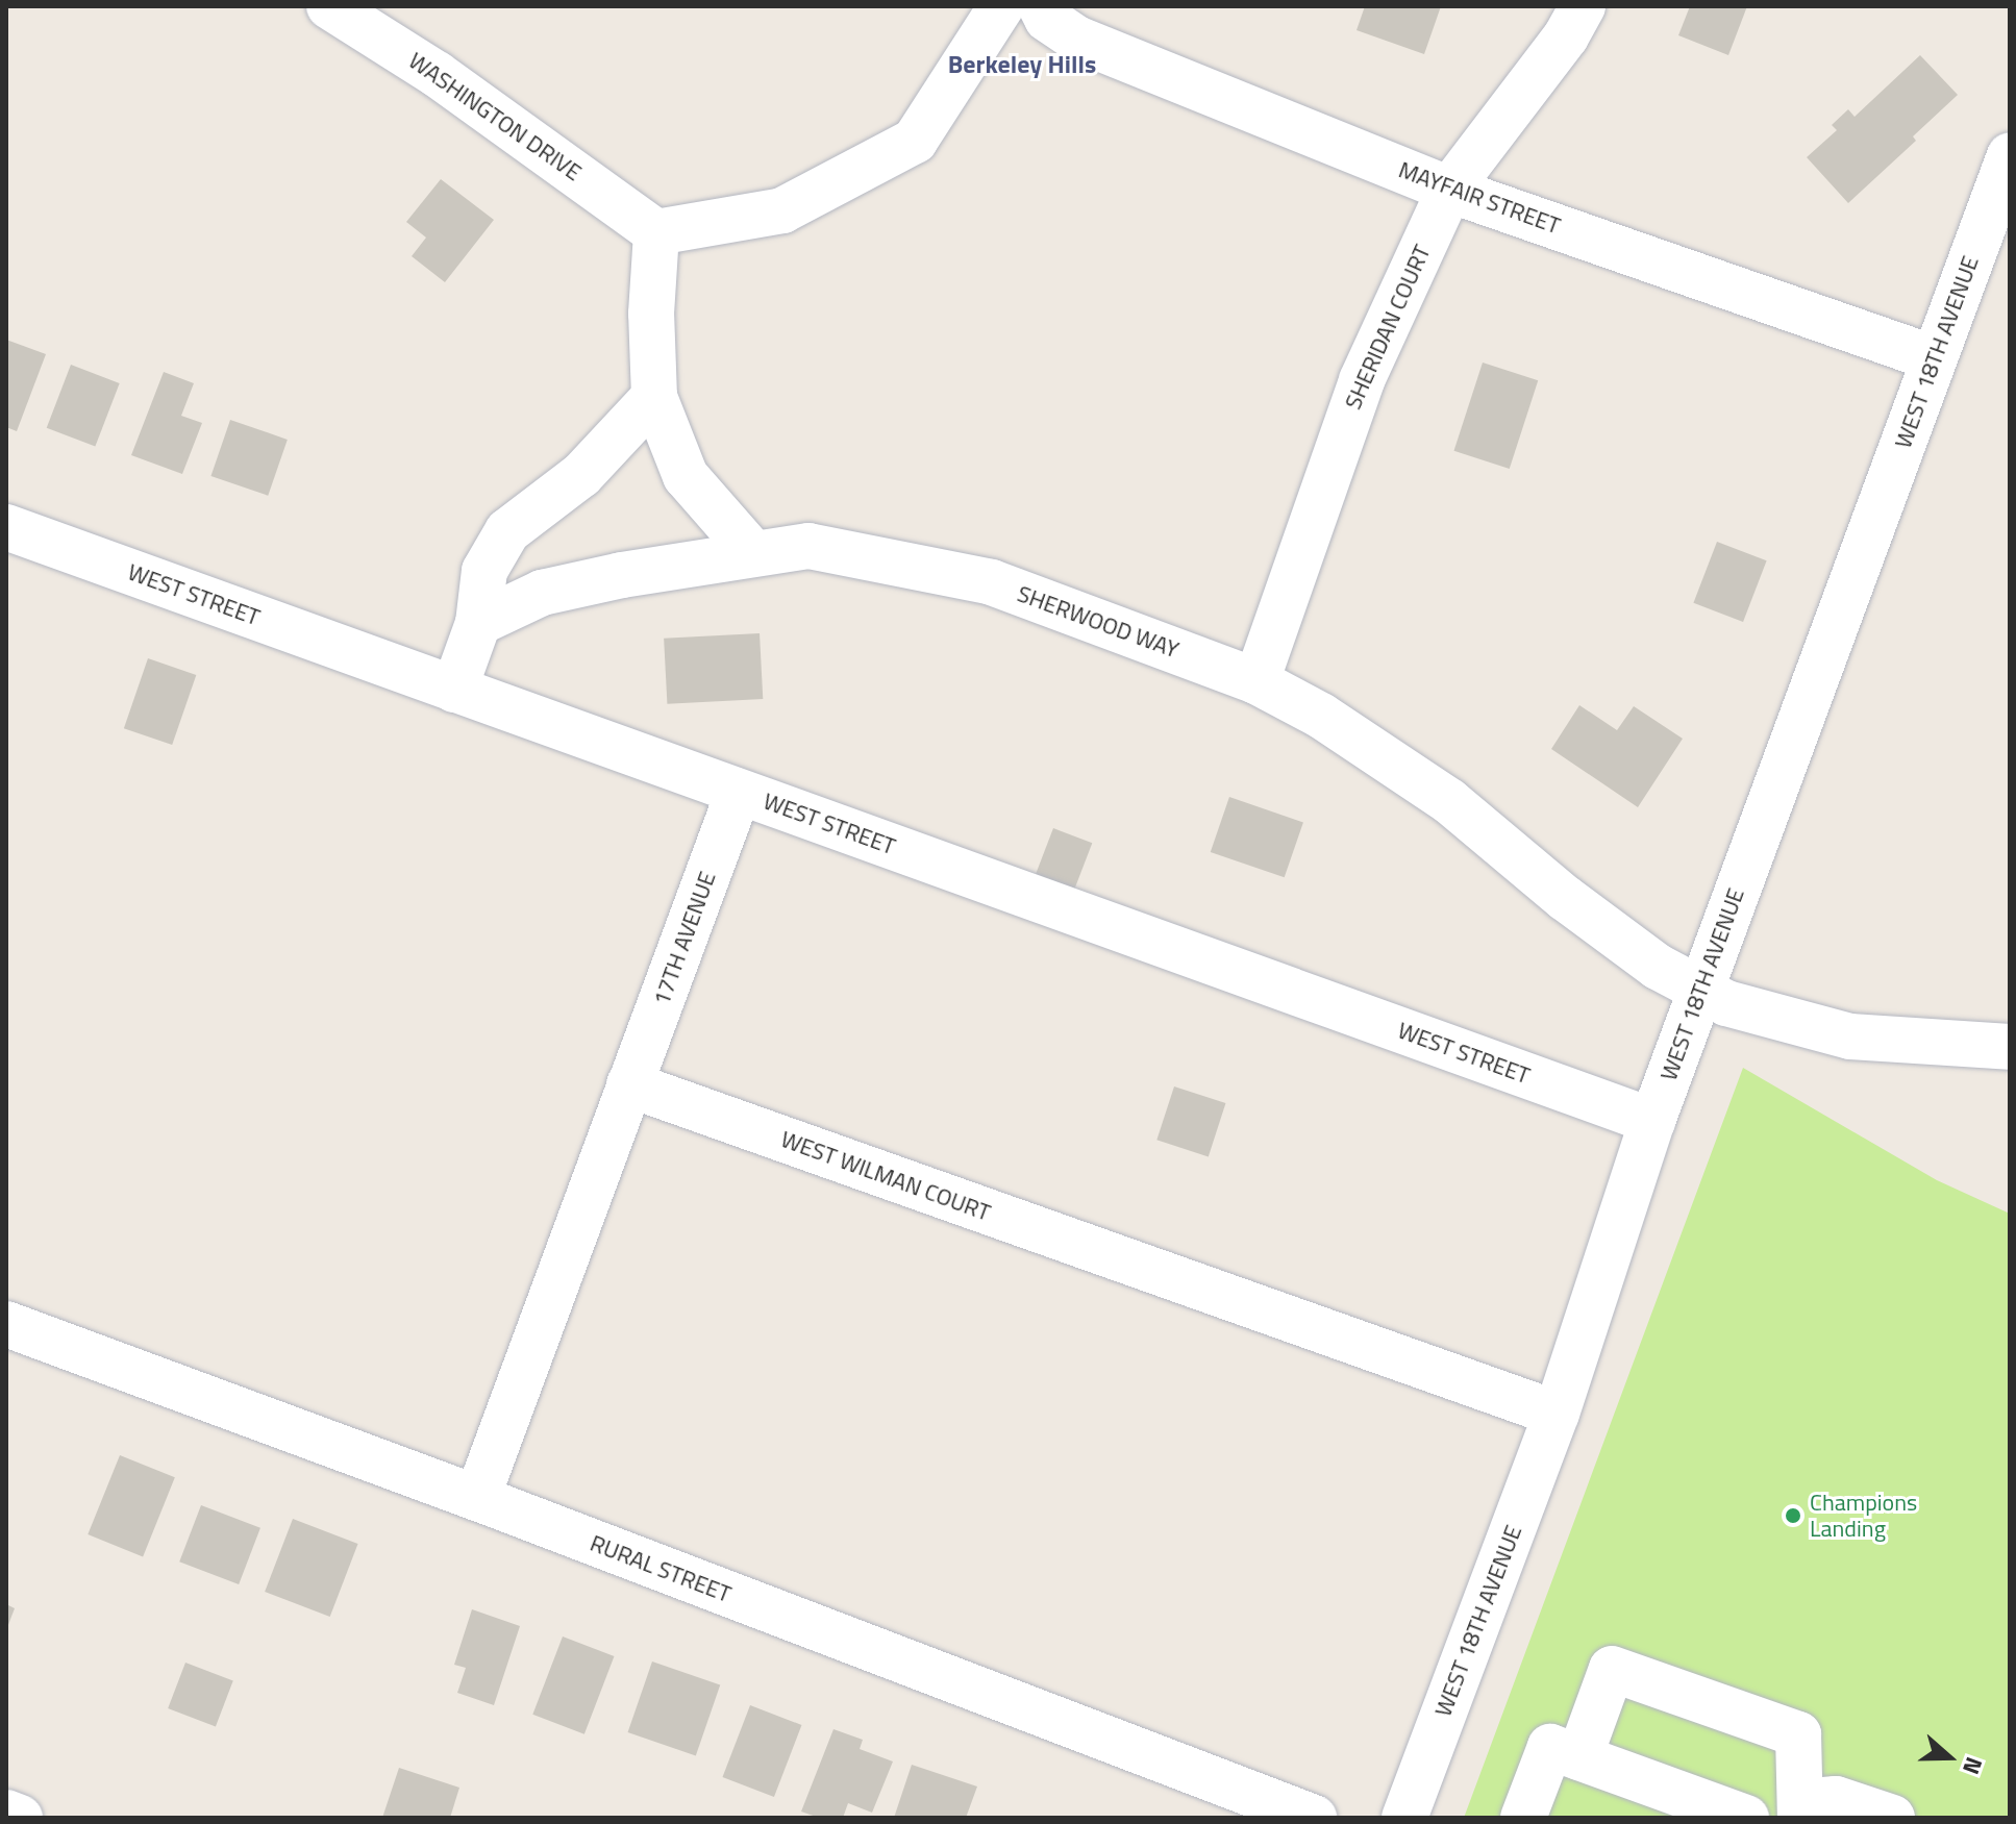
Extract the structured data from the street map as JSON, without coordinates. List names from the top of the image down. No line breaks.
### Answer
{"streets":{"street":["WASHINGTON DRIVE","MAYFAIR STREET","SHERIDAN COURT","WEST 18TH AVENUE","WEST STREET","SHERWOOD WAY","17TH AVENUE","WEST WILMAN COURT","RURAL STREET"]},"crossings":[["MAYFAIR STREET","SHERIDAN COURT"],["MAYFAIR STREET","WEST 18TH AVENUE"],["SHERIDAN COURT","SHERWOOD WAY"],["WEST 18TH AVENUE","WEST STREET"],["WEST 18TH AVENUE","SHERWOOD WAY"],["WEST 18TH AVENUE","WEST WILMAN COURT"],["WEST STREET","17TH AVENUE"],["17TH AVENUE","WEST WILMAN COURT"]],"districts":["Berkeley Hills"],"places":["Champions Landing"],"north":"right"}
